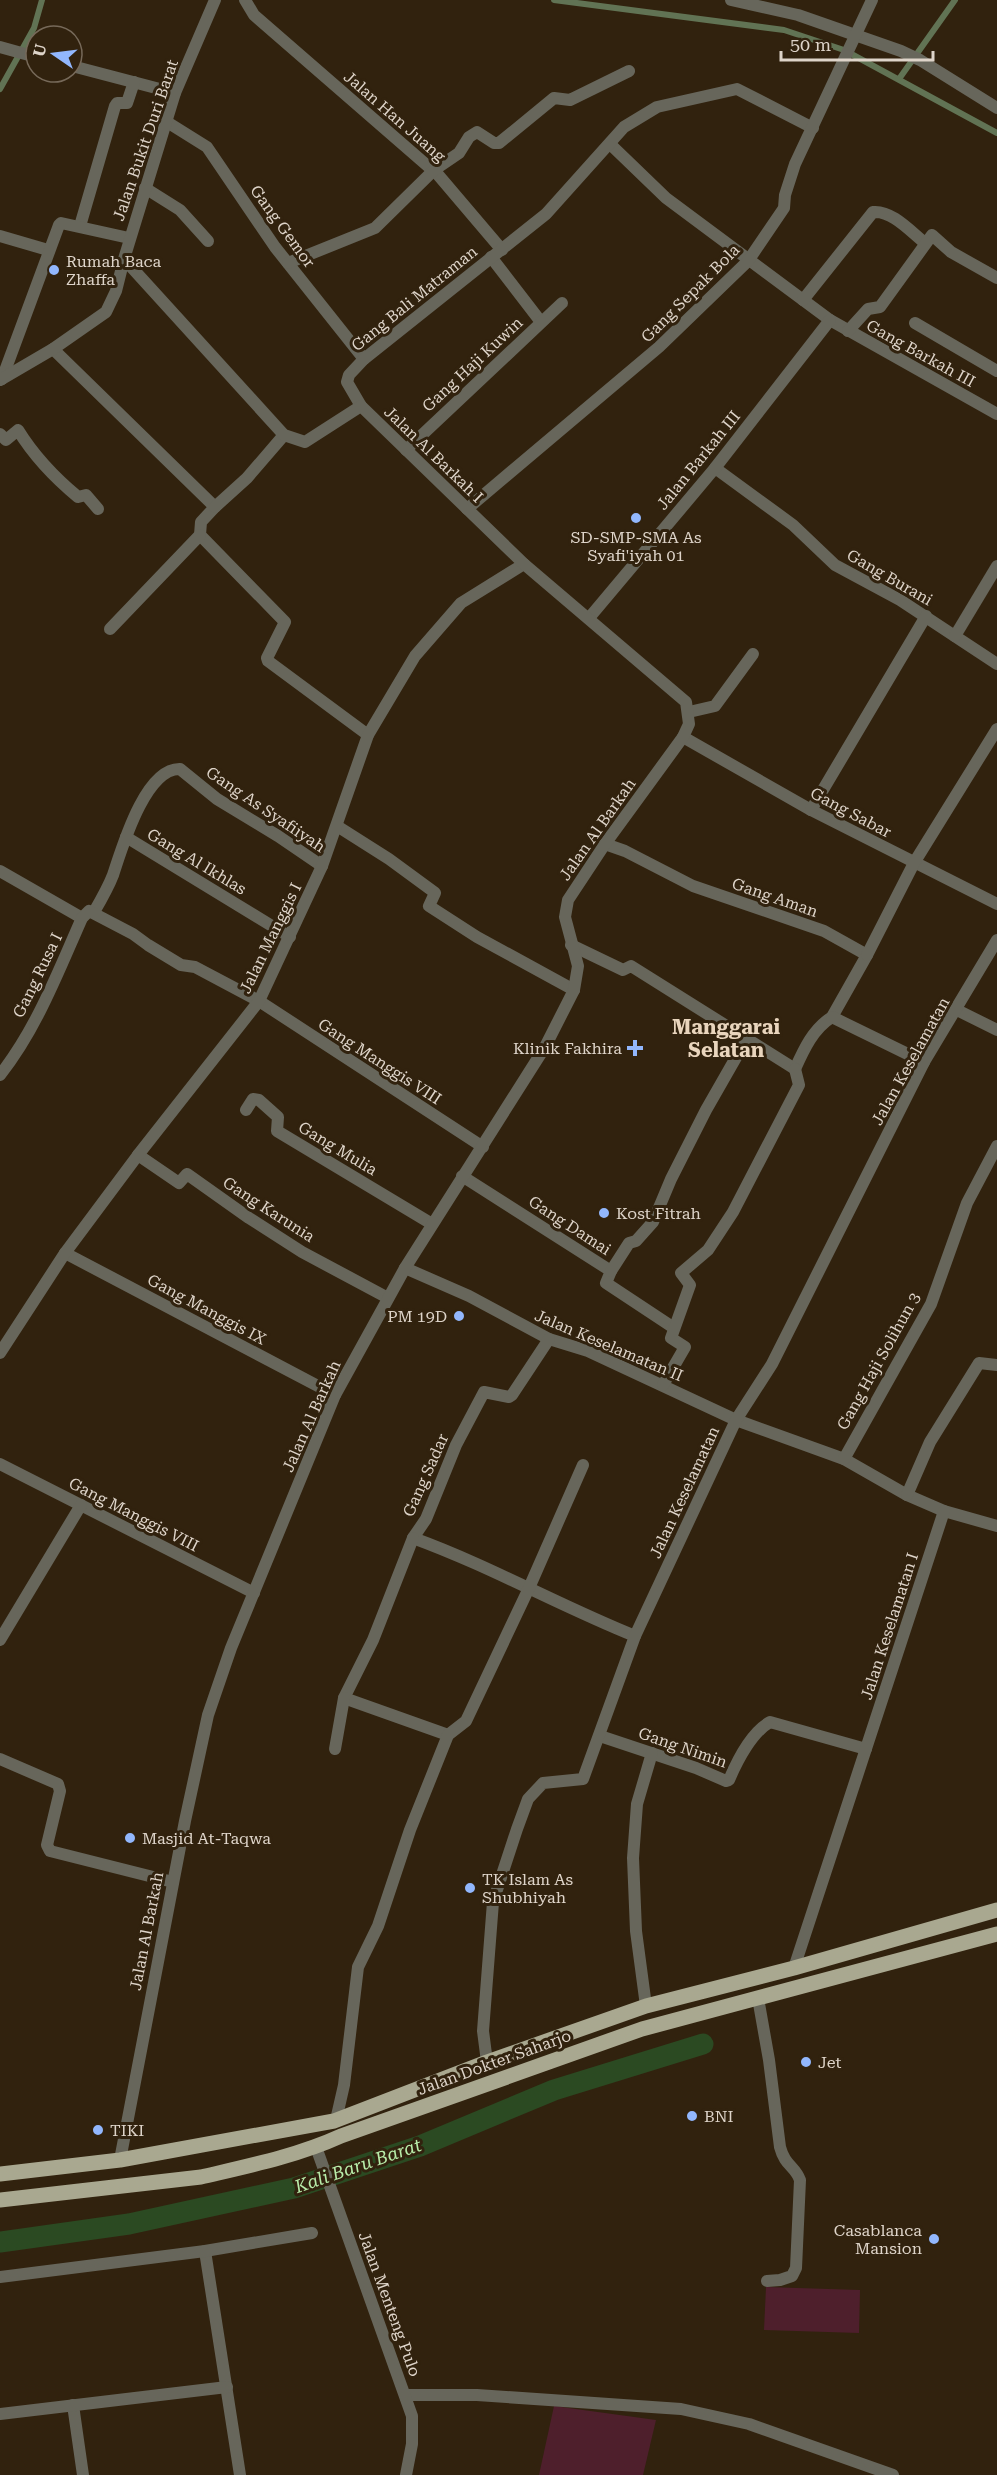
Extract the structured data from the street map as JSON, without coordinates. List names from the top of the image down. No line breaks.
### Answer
{"streets":{"main road":["Jalan Dokter Saharjo"],"street":["Jalan Han Juang","Jalan Bukit Duri Barat","Gang Gemor","Gang Sepak Bola","Gang Bali Matraman","Gang Barkah III","Gang Haji Kuwin","Jalan Al Barkah I","Jalan Barkah III","Gang Burani","Gang As Syafiiyah","Gang Sabar","Jalan Al Barkah","Gang Al Ikhlas","Gang Aman","Jalan Manggis I","Gang Rusa I","Gang Manggis VIII","Jalan Keselamatan","Gang Mulia","Gang Karunia","Gang Damai","Gang Manggis IX","Jalan Keselamatan II","Gang Haji Solihun 3","Gang Sadar","Jalan Keselamatan I","Gang Nimin","Jalan Menteng Pulo"]},"crossings":[["Jalan Han Juang","Gang Bali Matraman"],["Jalan Han Juang","Gang Haji Kuwin"],["Jalan Bukit Duri Barat","Gang Gemor"],["Gang Gemor","Gang Bali Matraman"],["Gang Sepak Bola","Gang Barkah III"],["Gang Sepak Bola","Jalan Al Barkah I"],["Gang Bali Matraman","Jalan Al Barkah I"],["Gang Barkah III","Jalan Barkah III"],["Gang Haji Kuwin","Jalan Al Barkah I"],["Jalan Al Barkah I","Jalan Barkah III"],["Jalan Al Barkah I","Jalan Al Barkah"],["Jalan Al Barkah I","Jalan Manggis I"],["Jalan Barkah III","Gang Burani"],["Gang As Syafiiyah","Gang Al Ikhlas"],["Gang As Syafiiyah","Jalan Manggis I"],["Gang Sabar","Jalan Al Barkah"],["Jalan Al Barkah","Gang Aman"],["Jalan Al Barkah","Gang Manggis VIII"],["Jalan Al Barkah","Gang Mulia"],["Jalan Al Barkah","Gang Karunia"],["Jalan Al Barkah","Gang Damai"],["Jalan Al Barkah","Gang Manggis IX"],["Jalan Al Barkah","Jalan Keselamatan II"],["Jalan Al Barkah","Jalan Dokter Saharjo"],["Gang Al Ikhlas","Jalan Manggis I"],["Gang Al Ikhlas","Gang Rusa I"],["Gang Al Ikhlas","Gang Manggis VIII"],["Jalan Manggis I","Gang Manggis VIII"],["Jalan Manggis I","Gang Karunia"],["Jalan Manggis I","Gang Manggis IX"],["Gang Rusa I","Gang Manggis VIII"],["Jalan Keselamatan","Jalan Keselamatan II"],["Jalan Keselamatan","Gang Sadar"],["Jalan Keselamatan","Gang Nimin"],["Jalan Keselamatan","Jalan Dokter Saharjo"],["Jalan Keselamatan II","Gang Sadar"],["Jalan Keselamatan I","Gang Nimin"],["Jalan Keselamatan I","Jalan Dokter Saharjo"],["Jalan Dokter Saharjo","Jalan Menteng Pulo"]],"districts":["Manggarai Selatan"],"water":["Kali Baru Barat"],"places":{"other":["Rumah Baca Zhaffa","SD-SMP-SMA As Syafi'iyah 01","Kost Fitrah","PM 19D","Masjid At-Taqwa","TK Islam As Shubhiyah","Jet","BNI","TIKI","Casablanca Mansion"],"health":["Klinik Fakhira"]},"scale_bar":"50 m","north":"left"}
